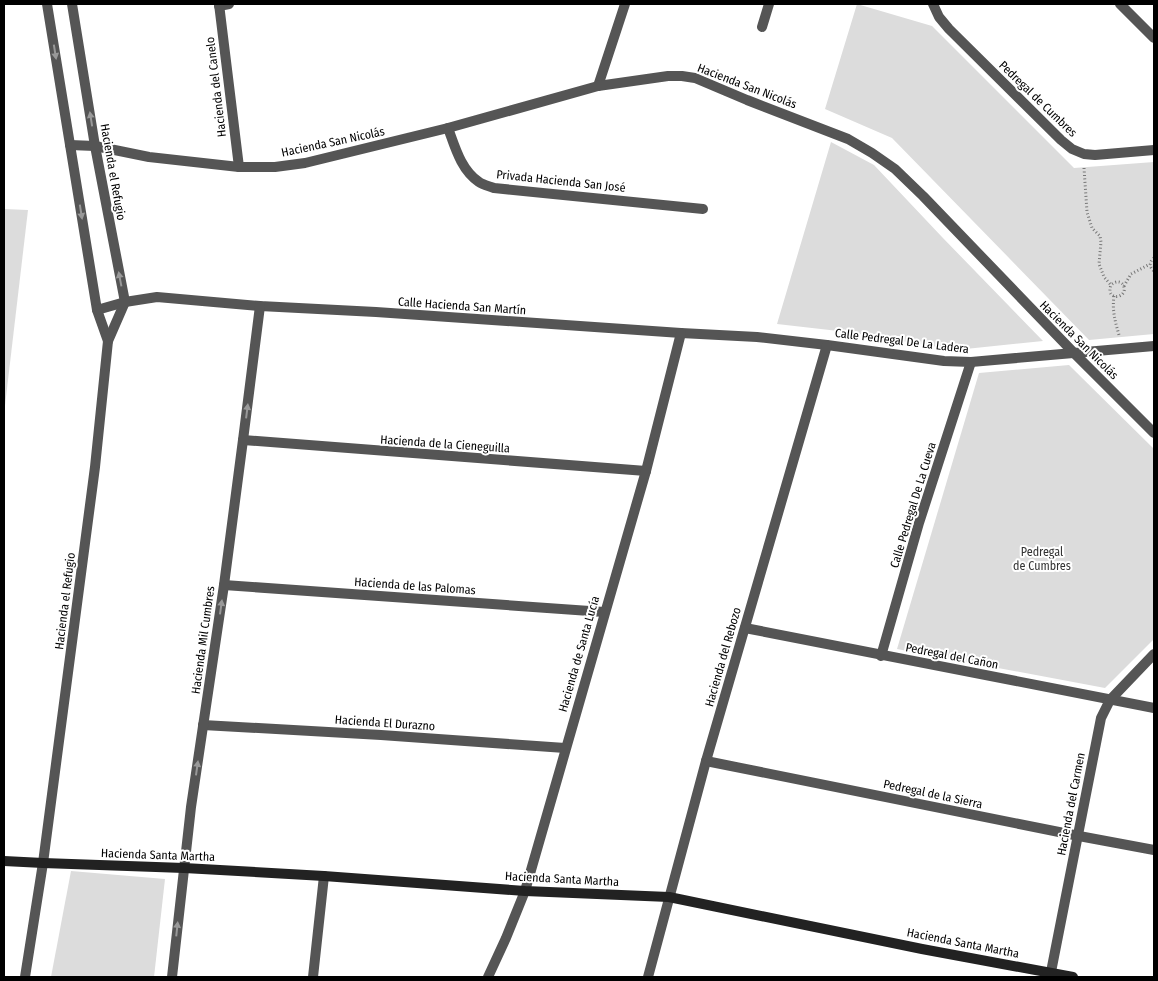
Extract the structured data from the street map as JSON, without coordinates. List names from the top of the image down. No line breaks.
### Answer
{"streets":{"street":["Hacienda San Nicolás","Hacienda del Canelo","Pedregal de Cumbres","Hacienda el Refugio","Privada Hacienda San José","Calle Hacienda San Martín","Calle Pedregal De La Ladera","Hacienda de la Cieneguilla","Calle Pedregal De La Cueva","Hacienda de las Palomas","Hacienda Mil Cumbres","Hacienda de Santa Lucía","Pedregal del Cañon","Hacienda del Rebozo","Hacienda El Durazno","Pedregal de la Sierra","Hacienda del Carmen","Hacienda Santa Martha"]},"crossings":[["Hacienda San Nicolás","Hacienda del Canelo"],["Hacienda San Nicolás","Hacienda el Refugio"],["Hacienda San Nicolás","Privada Hacienda San José"],["Hacienda San Nicolás","Calle Pedregal De La Ladera"],["Hacienda el Refugio","Calle Hacienda San Martín"],["Hacienda el Refugio","Hacienda Santa Martha"],["Calle Hacienda San Martín","Calle Pedregal De La Ladera"],["Calle Hacienda San Martín","Hacienda Mil Cumbres"],["Calle Hacienda San Martín","Hacienda de Santa Lucía"],["Calle Hacienda San Martín","Hacienda del Rebozo"],["Calle Pedregal De La Ladera","Calle Pedregal De La Cueva"],["Calle Pedregal De La Ladera","Hacienda del Rebozo"],["Hacienda de la Cieneguilla","Hacienda Mil Cumbres"],["Hacienda de la Cieneguilla","Hacienda de Santa Lucía"],["Calle Pedregal De La Cueva","Pedregal del Cañon"],["Hacienda de las Palomas","Hacienda Mil Cumbres"],["Hacienda de las Palomas","Hacienda de Santa Lucía"],["Hacienda Mil Cumbres","Hacienda El Durazno"],["Hacienda Mil Cumbres","Hacienda Santa Martha"],["Hacienda de Santa Lucía","Hacienda El Durazno"],["Hacienda de Santa Lucía","Hacienda Santa Martha"],["Pedregal del Cañon","Hacienda del Rebozo"],["Pedregal del Cañon","Hacienda del Carmen"],["Hacienda del Rebozo","Pedregal de la Sierra"],["Hacienda del Rebozo","Hacienda Santa Martha"],["Pedregal de la Sierra","Hacienda del Carmen"],["Hacienda del Carmen","Hacienda Santa Martha"]],"one_way":["Hacienda Mil Cumbres"],"parks":["Pedregal de Cumbres"]}
